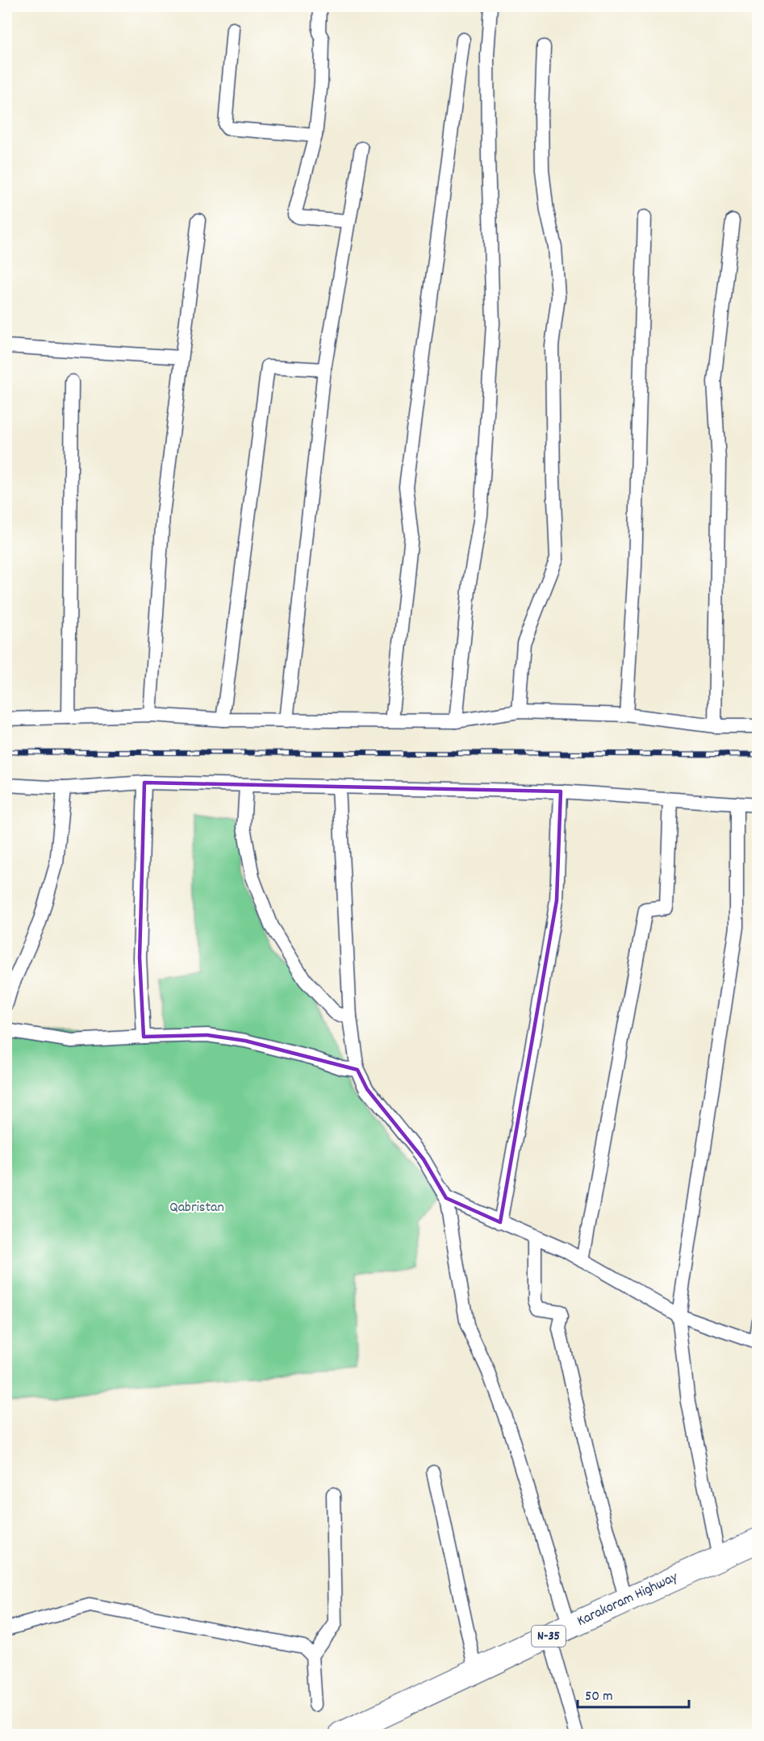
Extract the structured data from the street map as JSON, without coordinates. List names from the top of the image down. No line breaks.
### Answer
{"streets":{"highway":["Karakoram Highway","N-35"]},"parks":["Qabristan"],"scale_bar":"50 m"}
